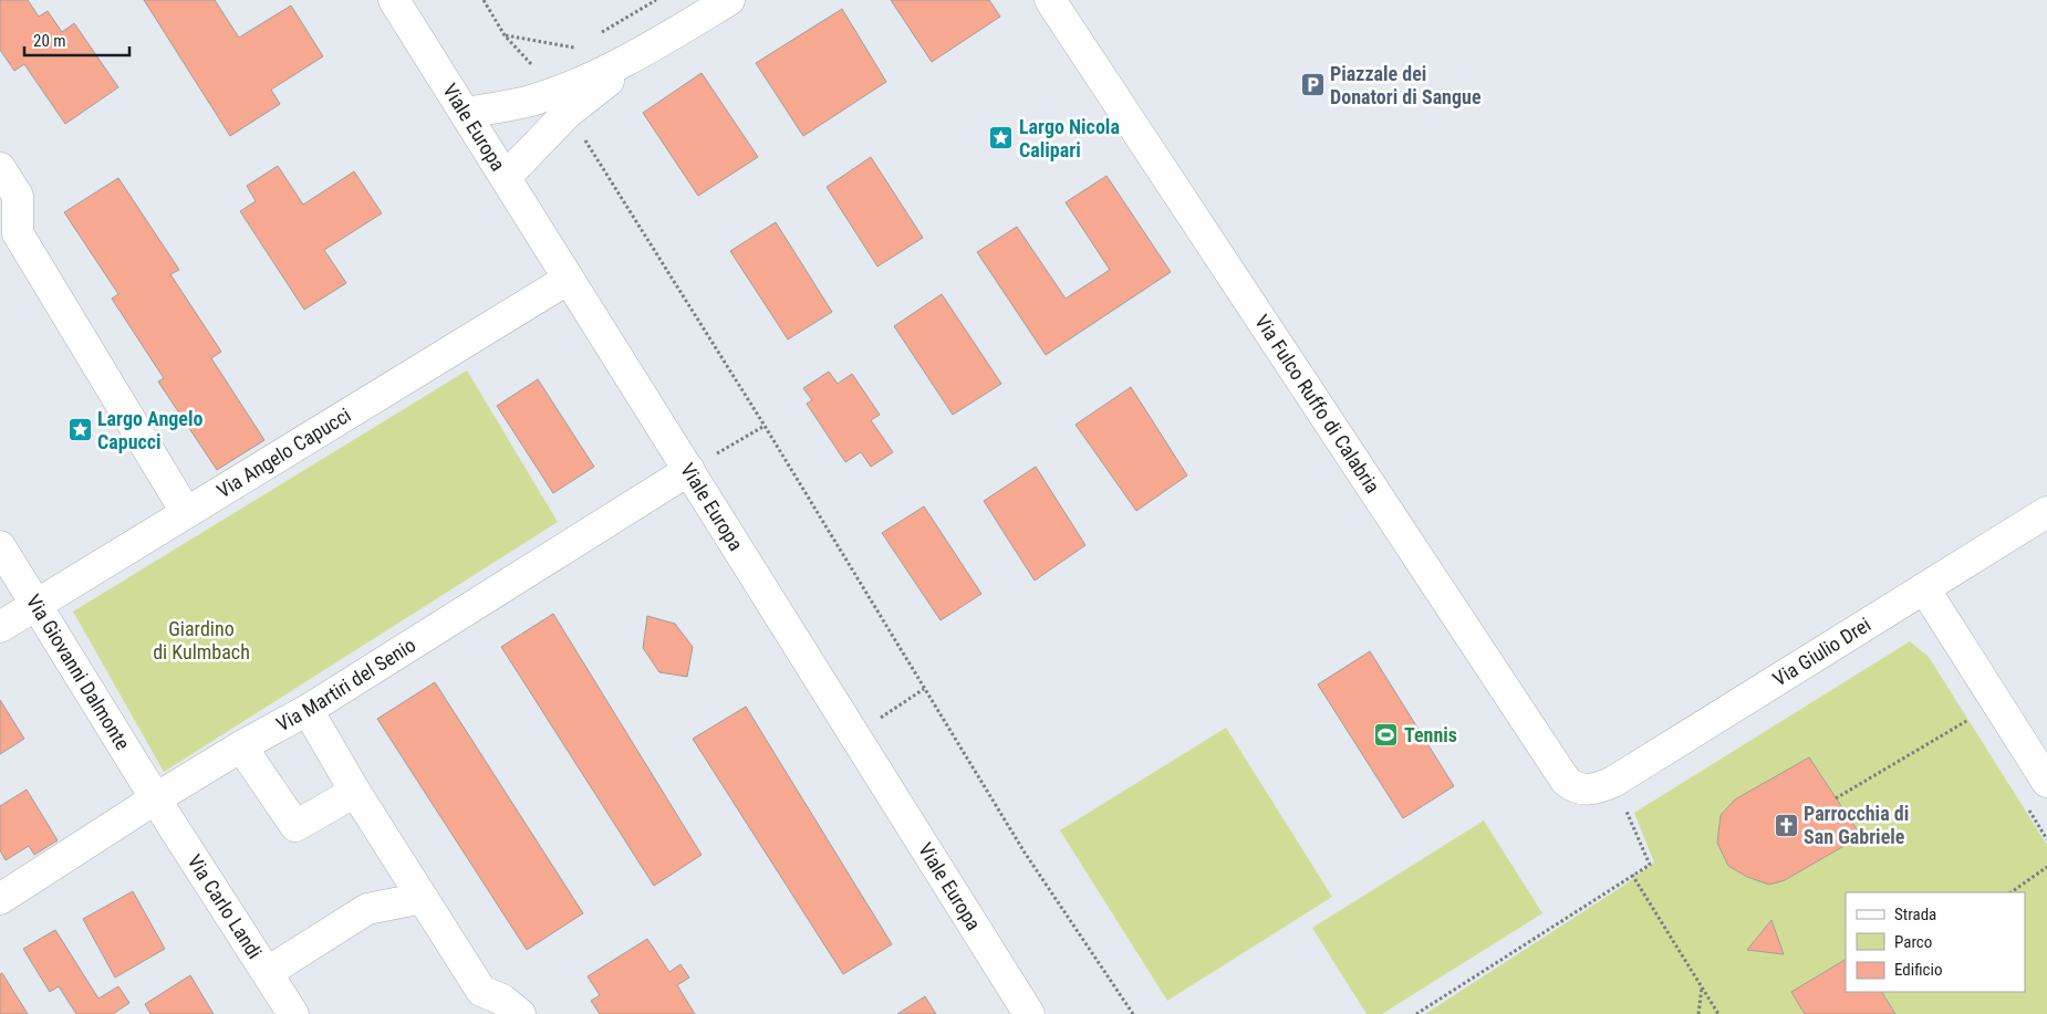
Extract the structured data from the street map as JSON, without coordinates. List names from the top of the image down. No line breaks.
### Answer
{"streets":{"street":["Viale Europa","Via Fulco Ruffo di Calabria","Via Angelo Capucci","Via Giulio Drei","Via Giovanni Dalmonte","Via Martiri del Senio","Via Carlo Landi"]},"crossings":[["Viale Europa","Via Angelo Capucci"],["Viale Europa","Via Martiri del Senio"],["Via Fulco Ruffo di Calabria","Via Giulio Drei"],["Via Angelo Capucci","Via Giovanni Dalmonte"],["Via Giovanni Dalmonte","Via Martiri del Senio"],["Via Giovanni Dalmonte","Via Carlo Landi"],["Via Martiri del Senio","Via Carlo Landi"]],"parks":["Giardino di Kulmbach"],"places":{"parking":["Piazzale dei Donatori di Sangue"],"place":["Largo Nicola Calipari","Largo Angelo Capucci"],"sports":["Tennis"],"church":["Parrocchia di San Gabriele"]},"legend":["Strada","Parco","Edificio"],"scale_bar":"20 m"}
